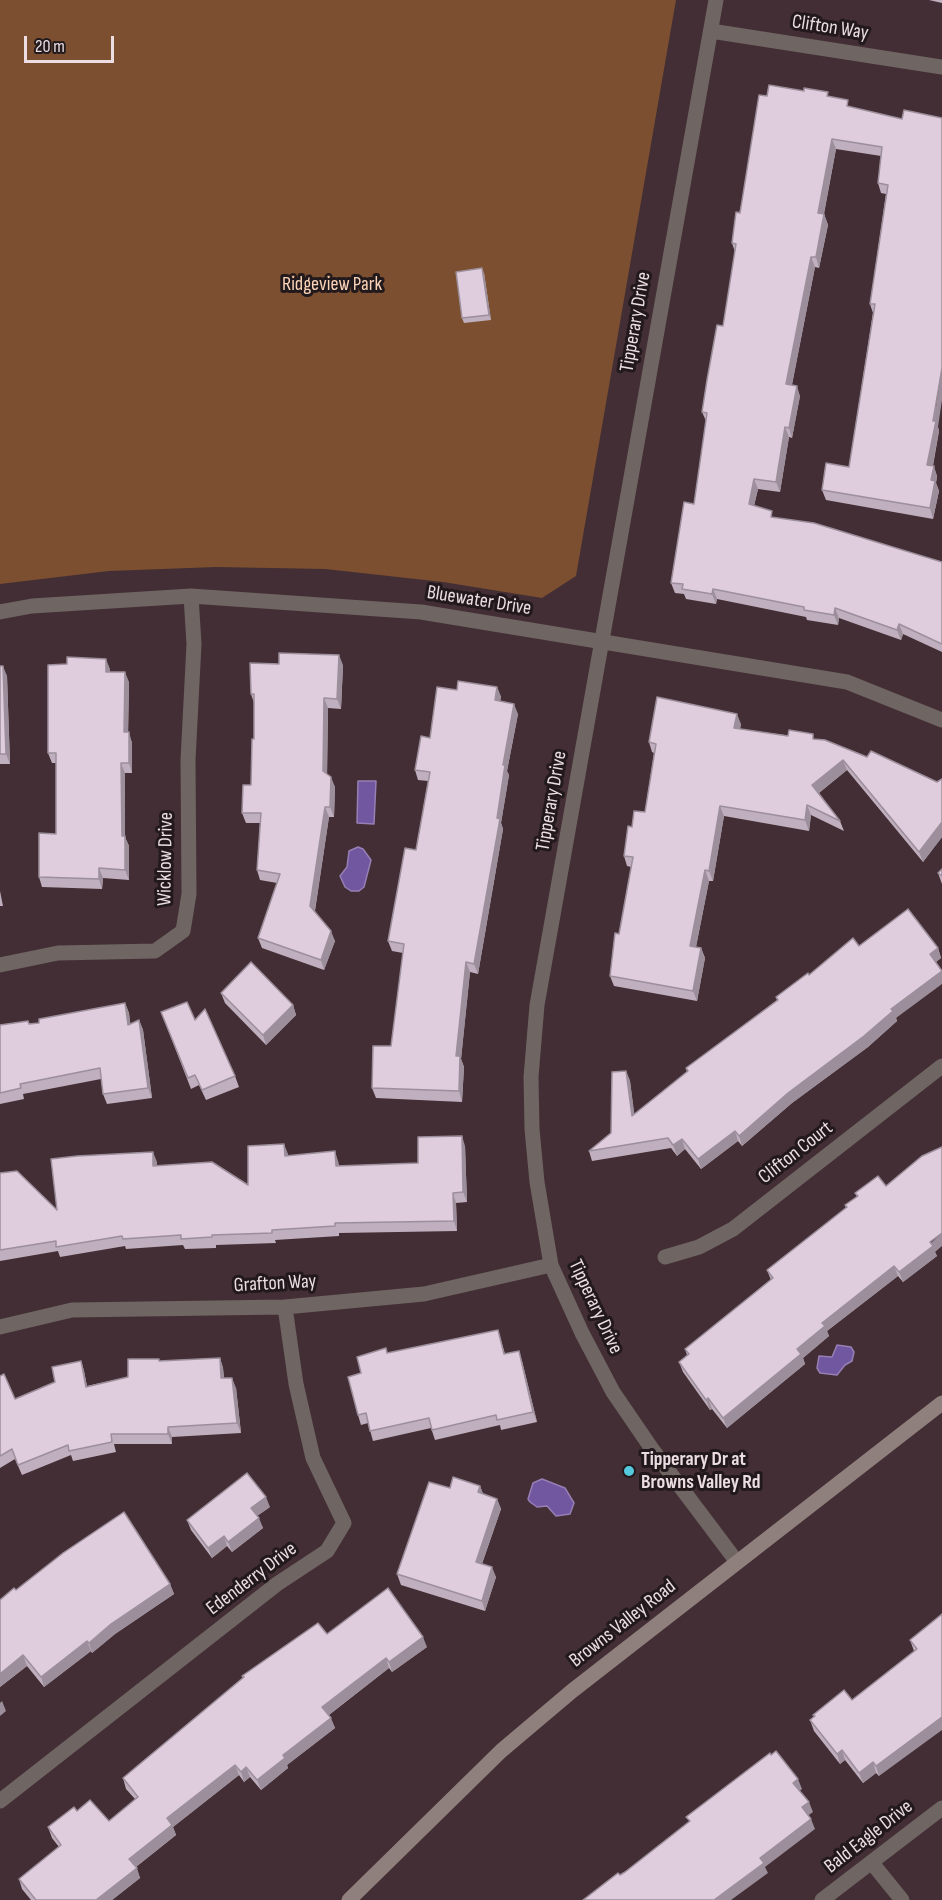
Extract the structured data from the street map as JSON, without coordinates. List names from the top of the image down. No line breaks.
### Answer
{"streets":{"main road":["Browns Valley Road"],"street":["Clifton Way","Tipperary Drive","Bluewater Drive","Wicklow Drive","Clifton Court","Grafton Way","Edenderry Drive","Bald Eagle Drive"]},"crossings":[["Clifton Way","Tipperary Drive"],["Tipperary Drive","Bluewater Drive"],["Tipperary Drive","Grafton Way"],["Tipperary Drive","Browns Valley Road"],["Bluewater Drive","Wicklow Drive"],["Grafton Way","Edenderry Drive"]],"parks":["Ridgeview Park"],"places":["Tipperary Dr at Browns Valley Rd"],"scale_bar":"20 m"}
